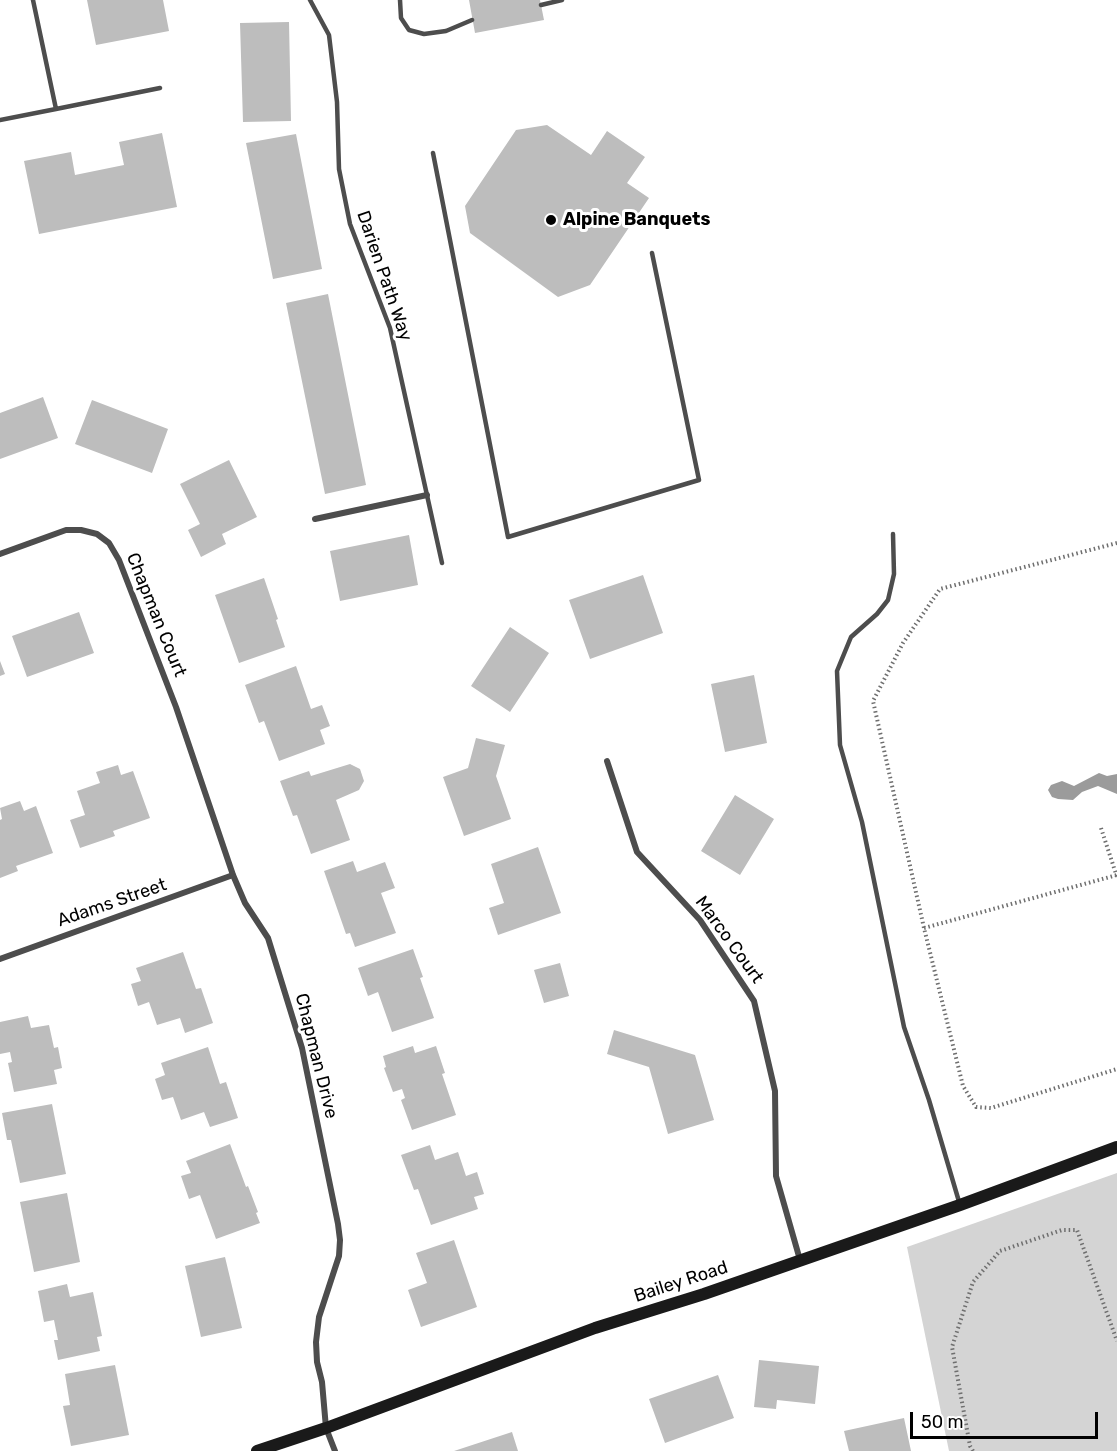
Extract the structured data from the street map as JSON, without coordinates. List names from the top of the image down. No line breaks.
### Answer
{"streets":{"street":["Chapman Court","Adams Street","Marco Court","Chapman Drive","Bailey Road"],"lane":["Darien Path Way"]},"crossings":[["Chapman Court","Chapman Drive"],["Adams Street","Chapman Drive"],["Marco Court","Bailey Road"],["Chapman Drive","Bailey Road"]],"places":["Alpine Banquets"],"scale_bar":"50 m"}
